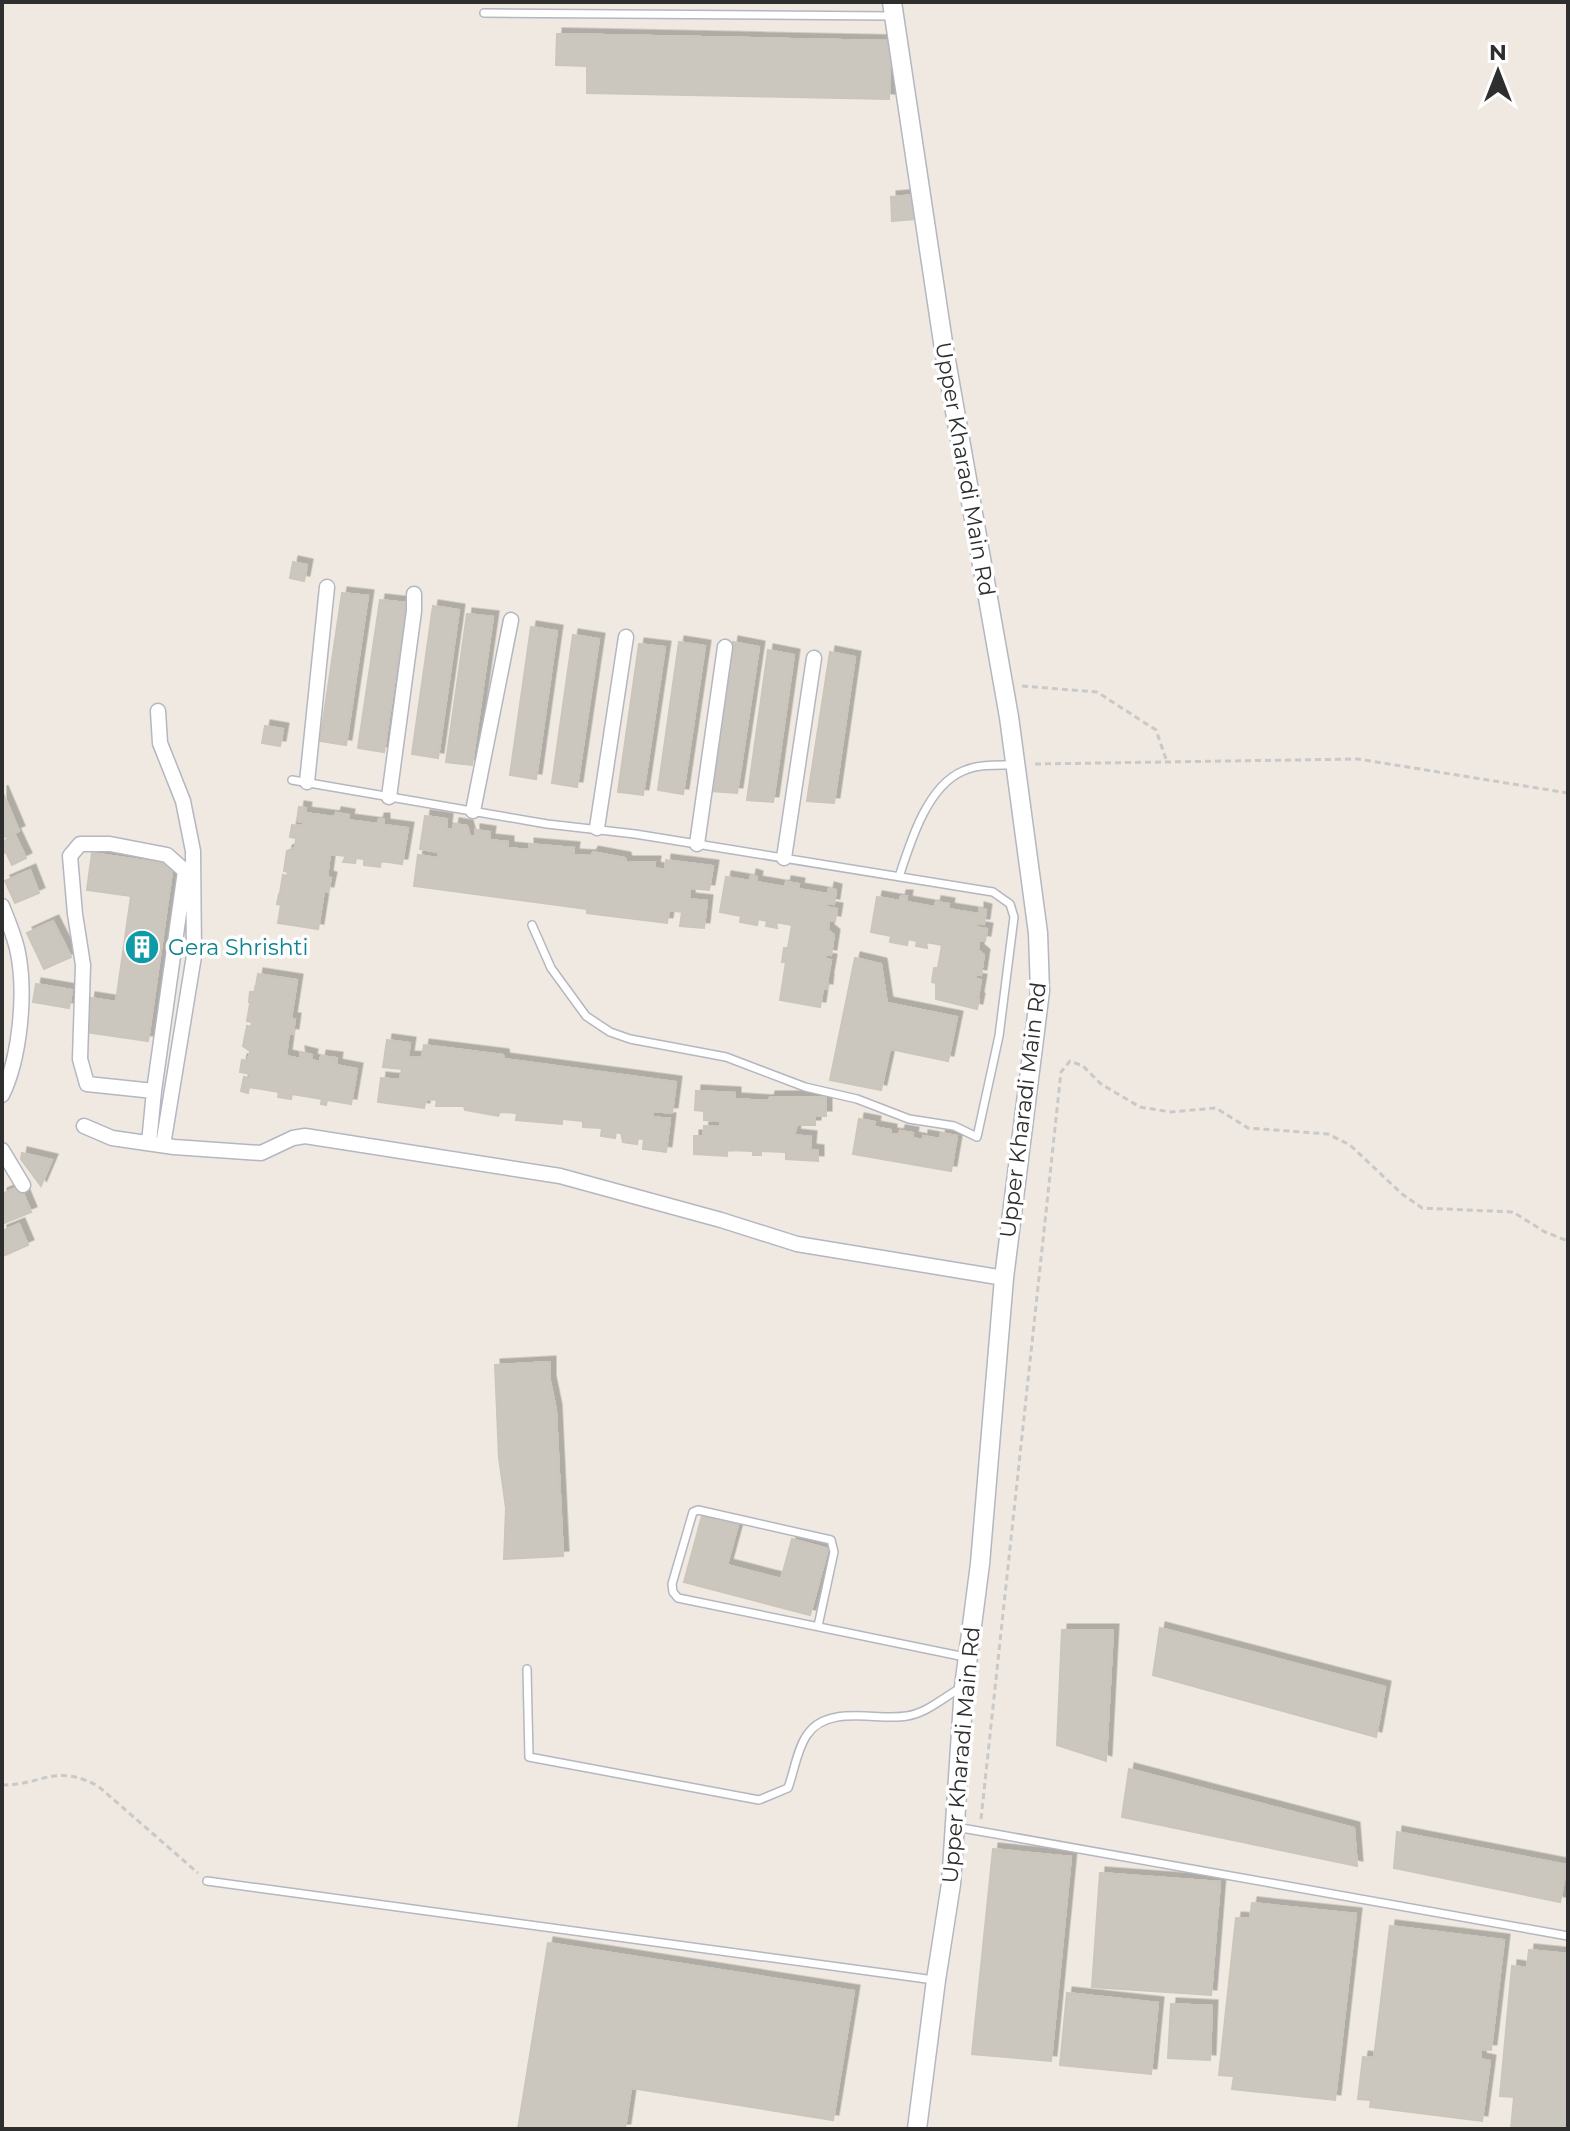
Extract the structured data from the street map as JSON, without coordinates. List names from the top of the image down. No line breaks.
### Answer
{"streets":{"street":["Upper Kharadi Main Rd"]},"places":{"building":["Gera Shrishti"]},"north":"top"}
